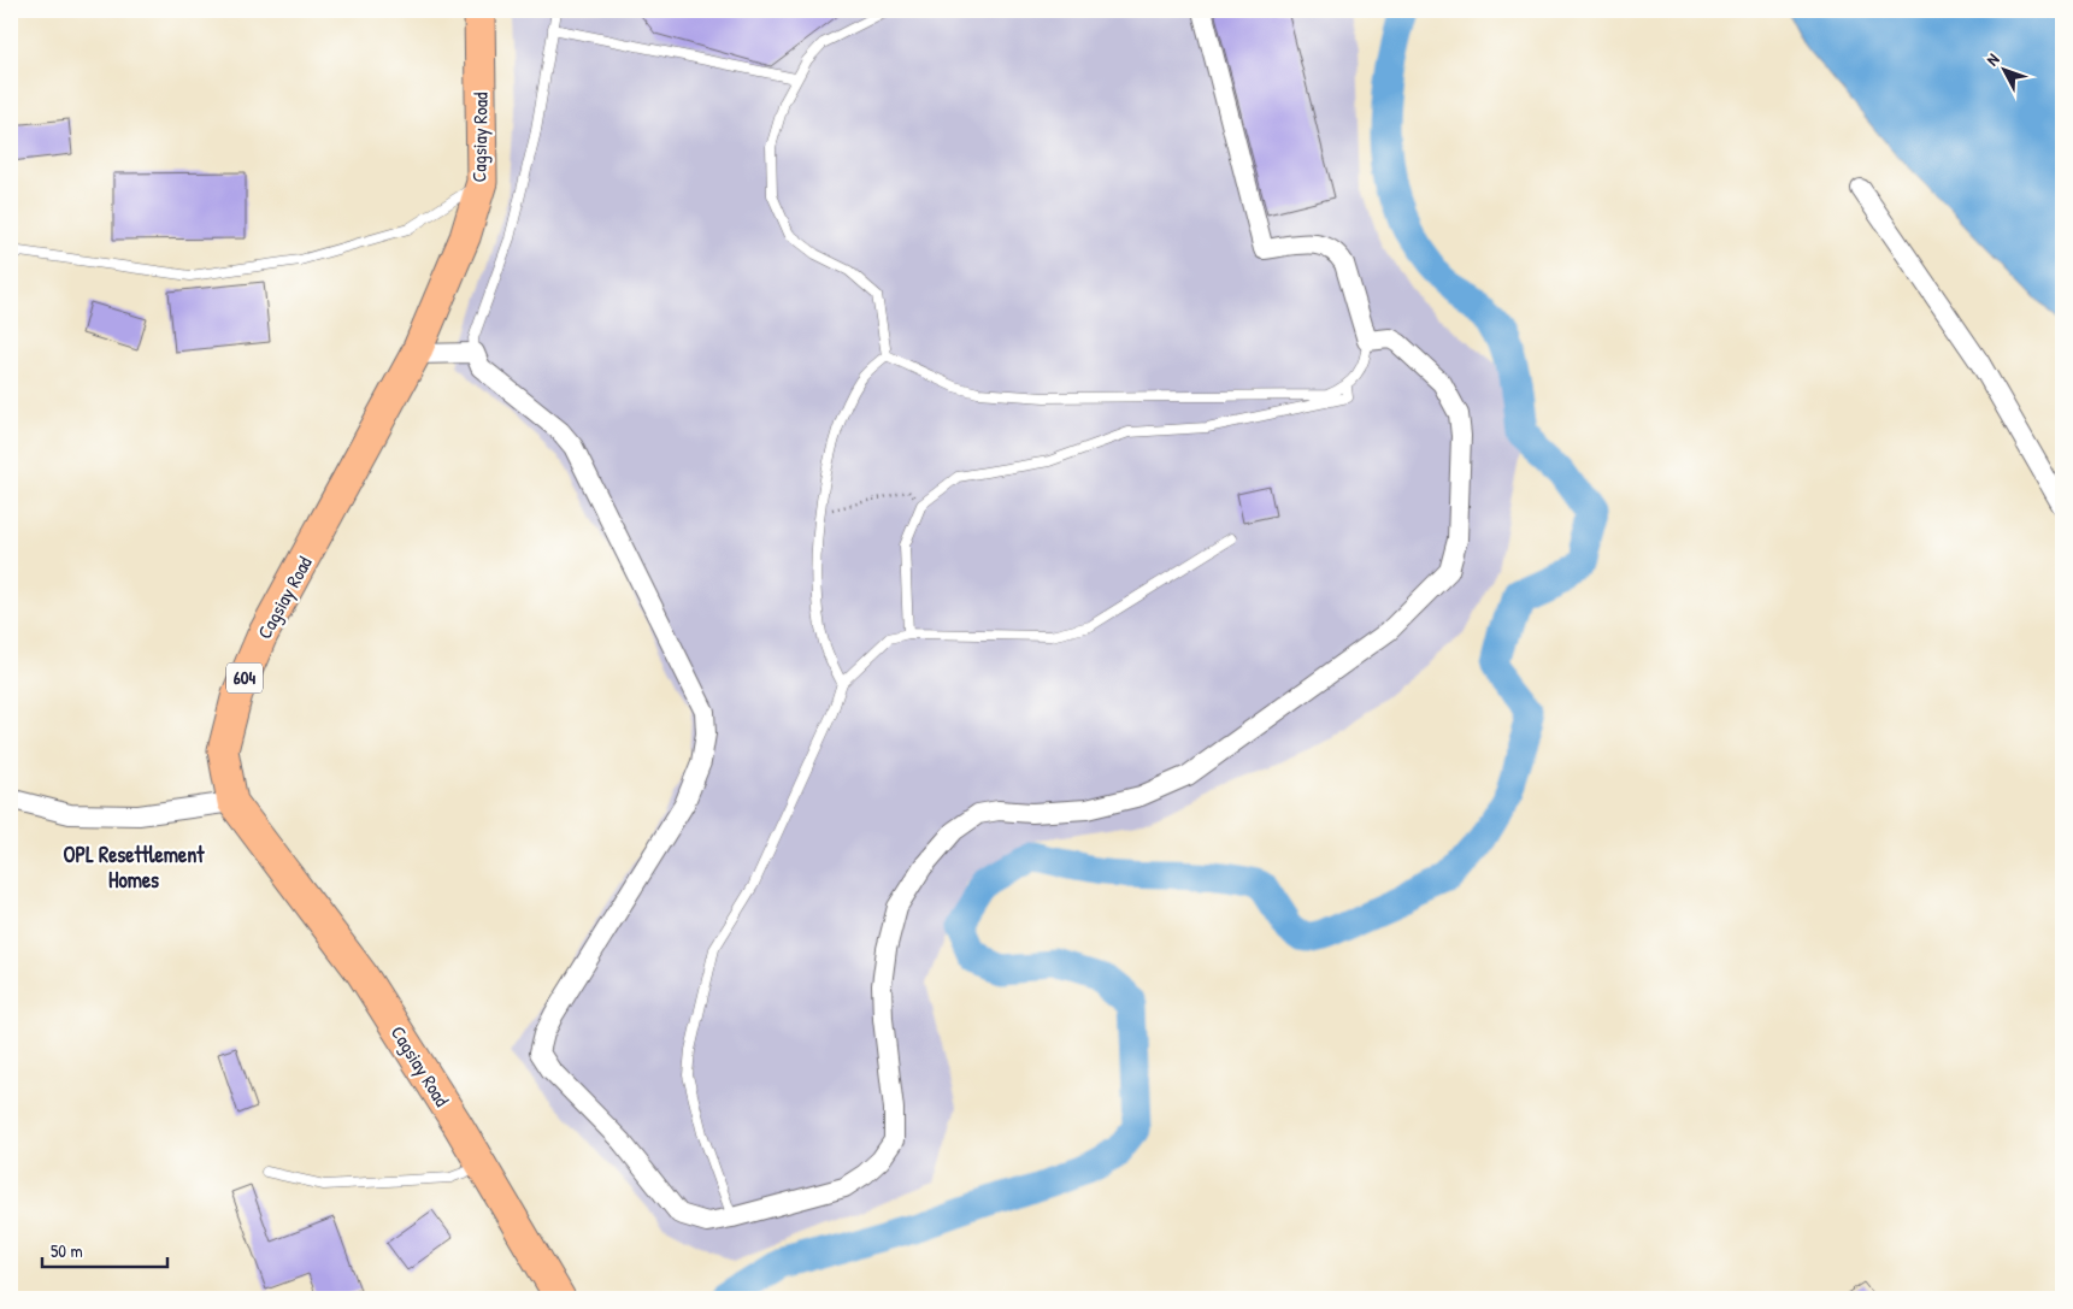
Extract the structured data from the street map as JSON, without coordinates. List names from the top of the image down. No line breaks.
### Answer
{"streets":{"main road":["Cagsiay Road","604"]},"districts":["OPL Resettlement Homes"],"scale_bar":"50 m","north":"top left"}
